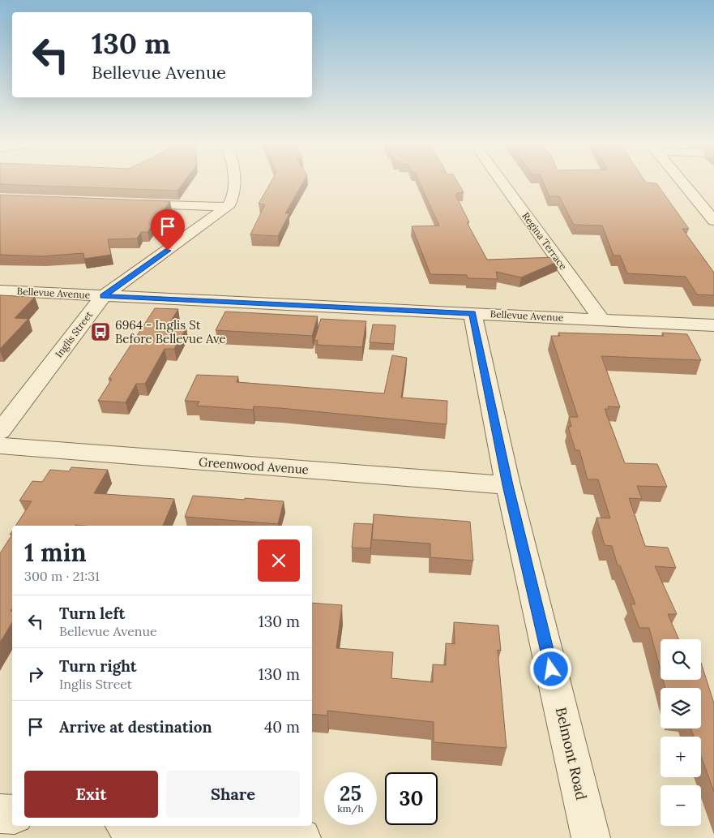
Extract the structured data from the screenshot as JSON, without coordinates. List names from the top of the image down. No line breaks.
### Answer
{"streets":{"street":["Regina Terrace","Bellevue Avenue","Inglis Street","Greenwood Avenue","Belmont Road"]},"crossings":[["Regina Terrace","Bellevue Avenue"],["Bellevue Avenue","Inglis Street"],["Bellevue Avenue","Belmont Road"],["Greenwood Avenue","Belmont Road"]],"places":{"bus stop":["6964 - Inglis St Before Bellevue Ave"]},"page":{"turn":["130 m","Bellevue Avenue"],"heading":["1 min","300 m · 21:31"],"list":[{"name":"Turn left","note":"Bellevue Avenue","value":"130 m"},{"name":"Turn right","note":"Inglis Street","value":"130 m"},{"name":"Arrive at destination","value":"40 m"}],"map_buttons":["+","−"],"buttons":["Exit","Share"],"speed":"25 km/h","limit":"30"}}
